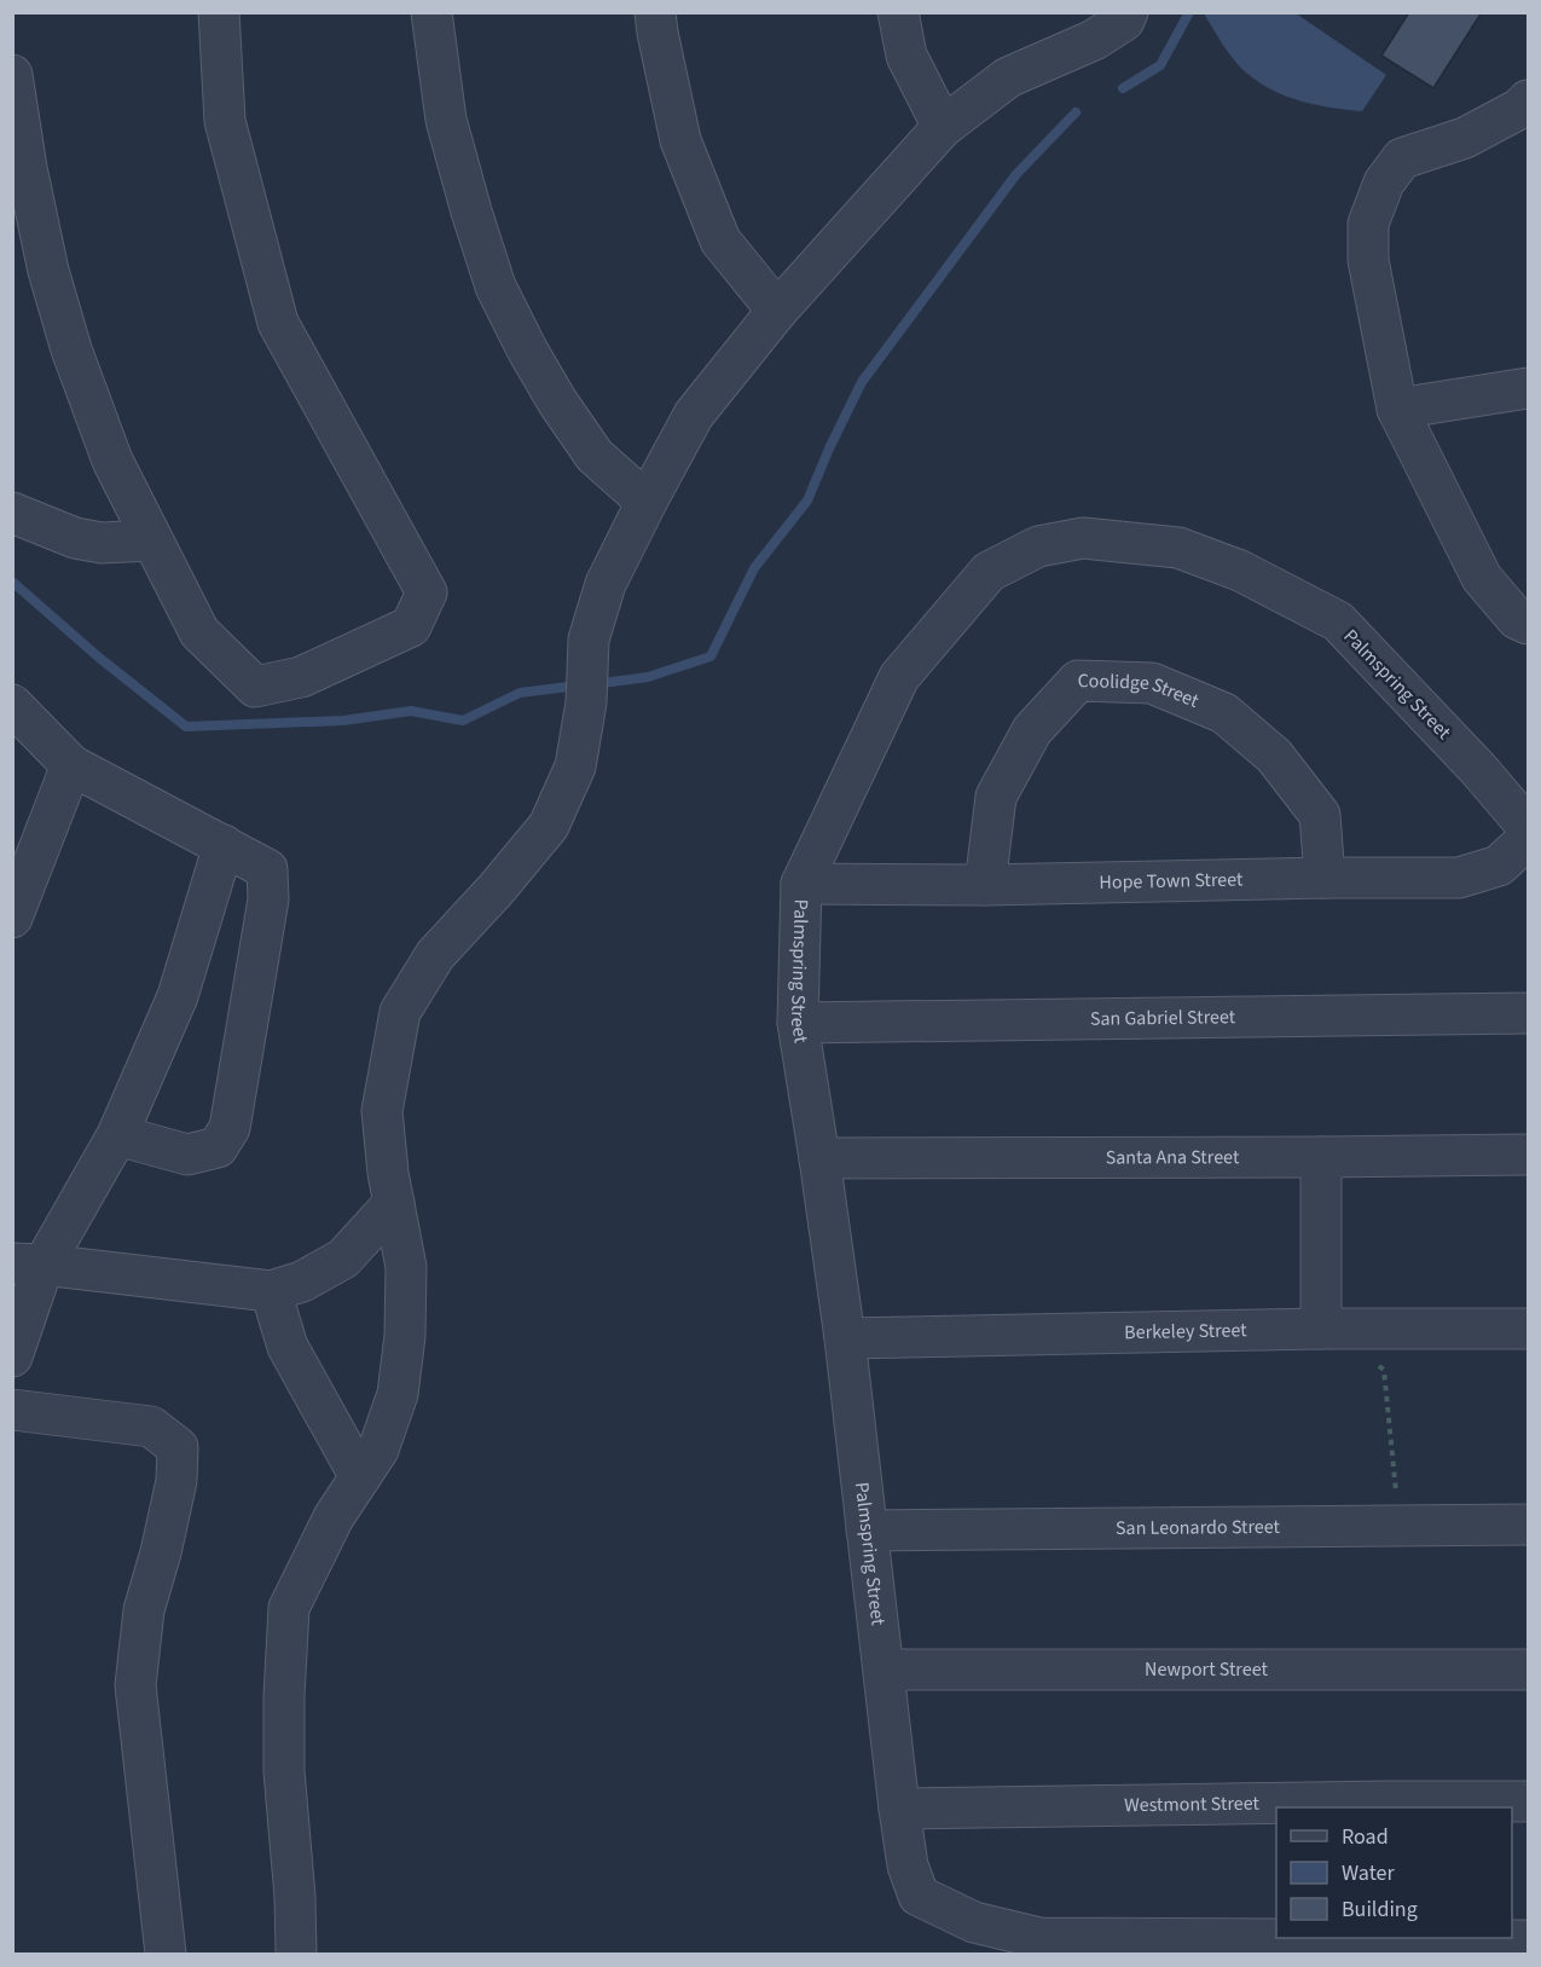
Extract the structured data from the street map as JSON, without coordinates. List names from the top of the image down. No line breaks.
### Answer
{"streets":{"street":["Palmspring Street","Coolidge Street","Hope Town Street","San Gabriel Street","Santa Ana Street","Berkeley Street","San Leonardo Street","Newport Street","Westmont Street"]},"crossings":[["Palmspring Street","Hope Town Street"],["Palmspring Street","San Gabriel Street"],["Palmspring Street","Santa Ana Street"],["Palmspring Street","Berkeley Street"],["Palmspring Street","San Leonardo Street"],["Palmspring Street","Newport Street"],["Palmspring Street","Westmont Street"],["Coolidge Street","Hope Town Street"]],"legend":["Road","Water","Building"]}
